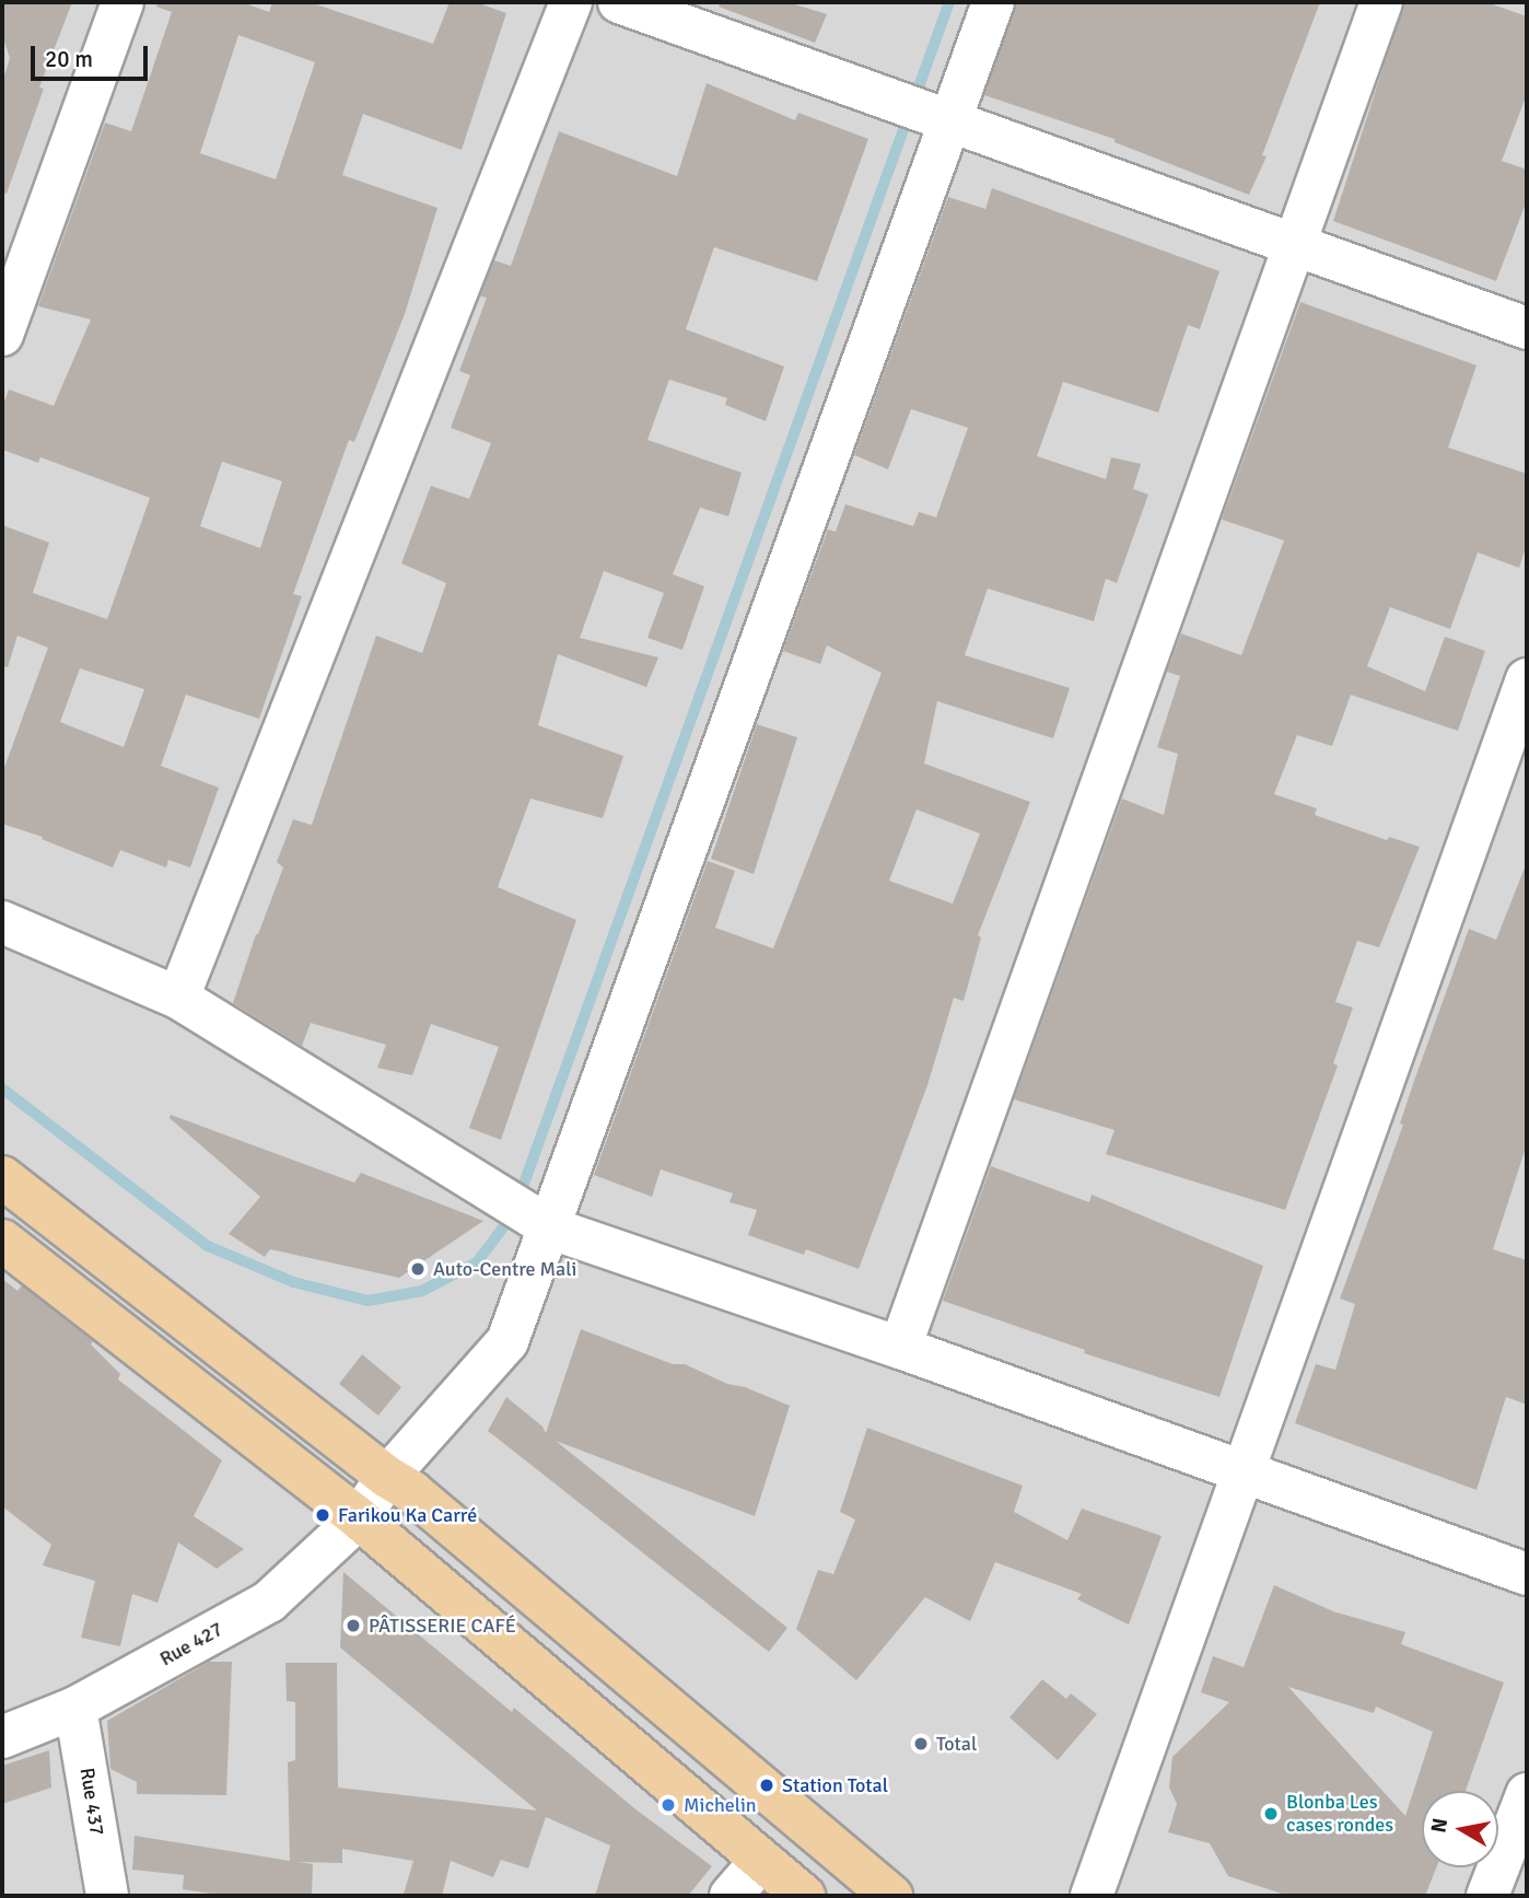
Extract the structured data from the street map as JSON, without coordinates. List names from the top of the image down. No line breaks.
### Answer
{"streets":{"street":["Rue 427","Rue 437"]},"crossings":[["Rue 427","Rue 437"]],"places":["Auto-Centre Mali","Farikou Ka Carré","PÂTISSERIE CAFÉ","Total","Station Total","Michelin","Blonba Les cases rondes"],"scale_bar":"20 m","north":"left"}
